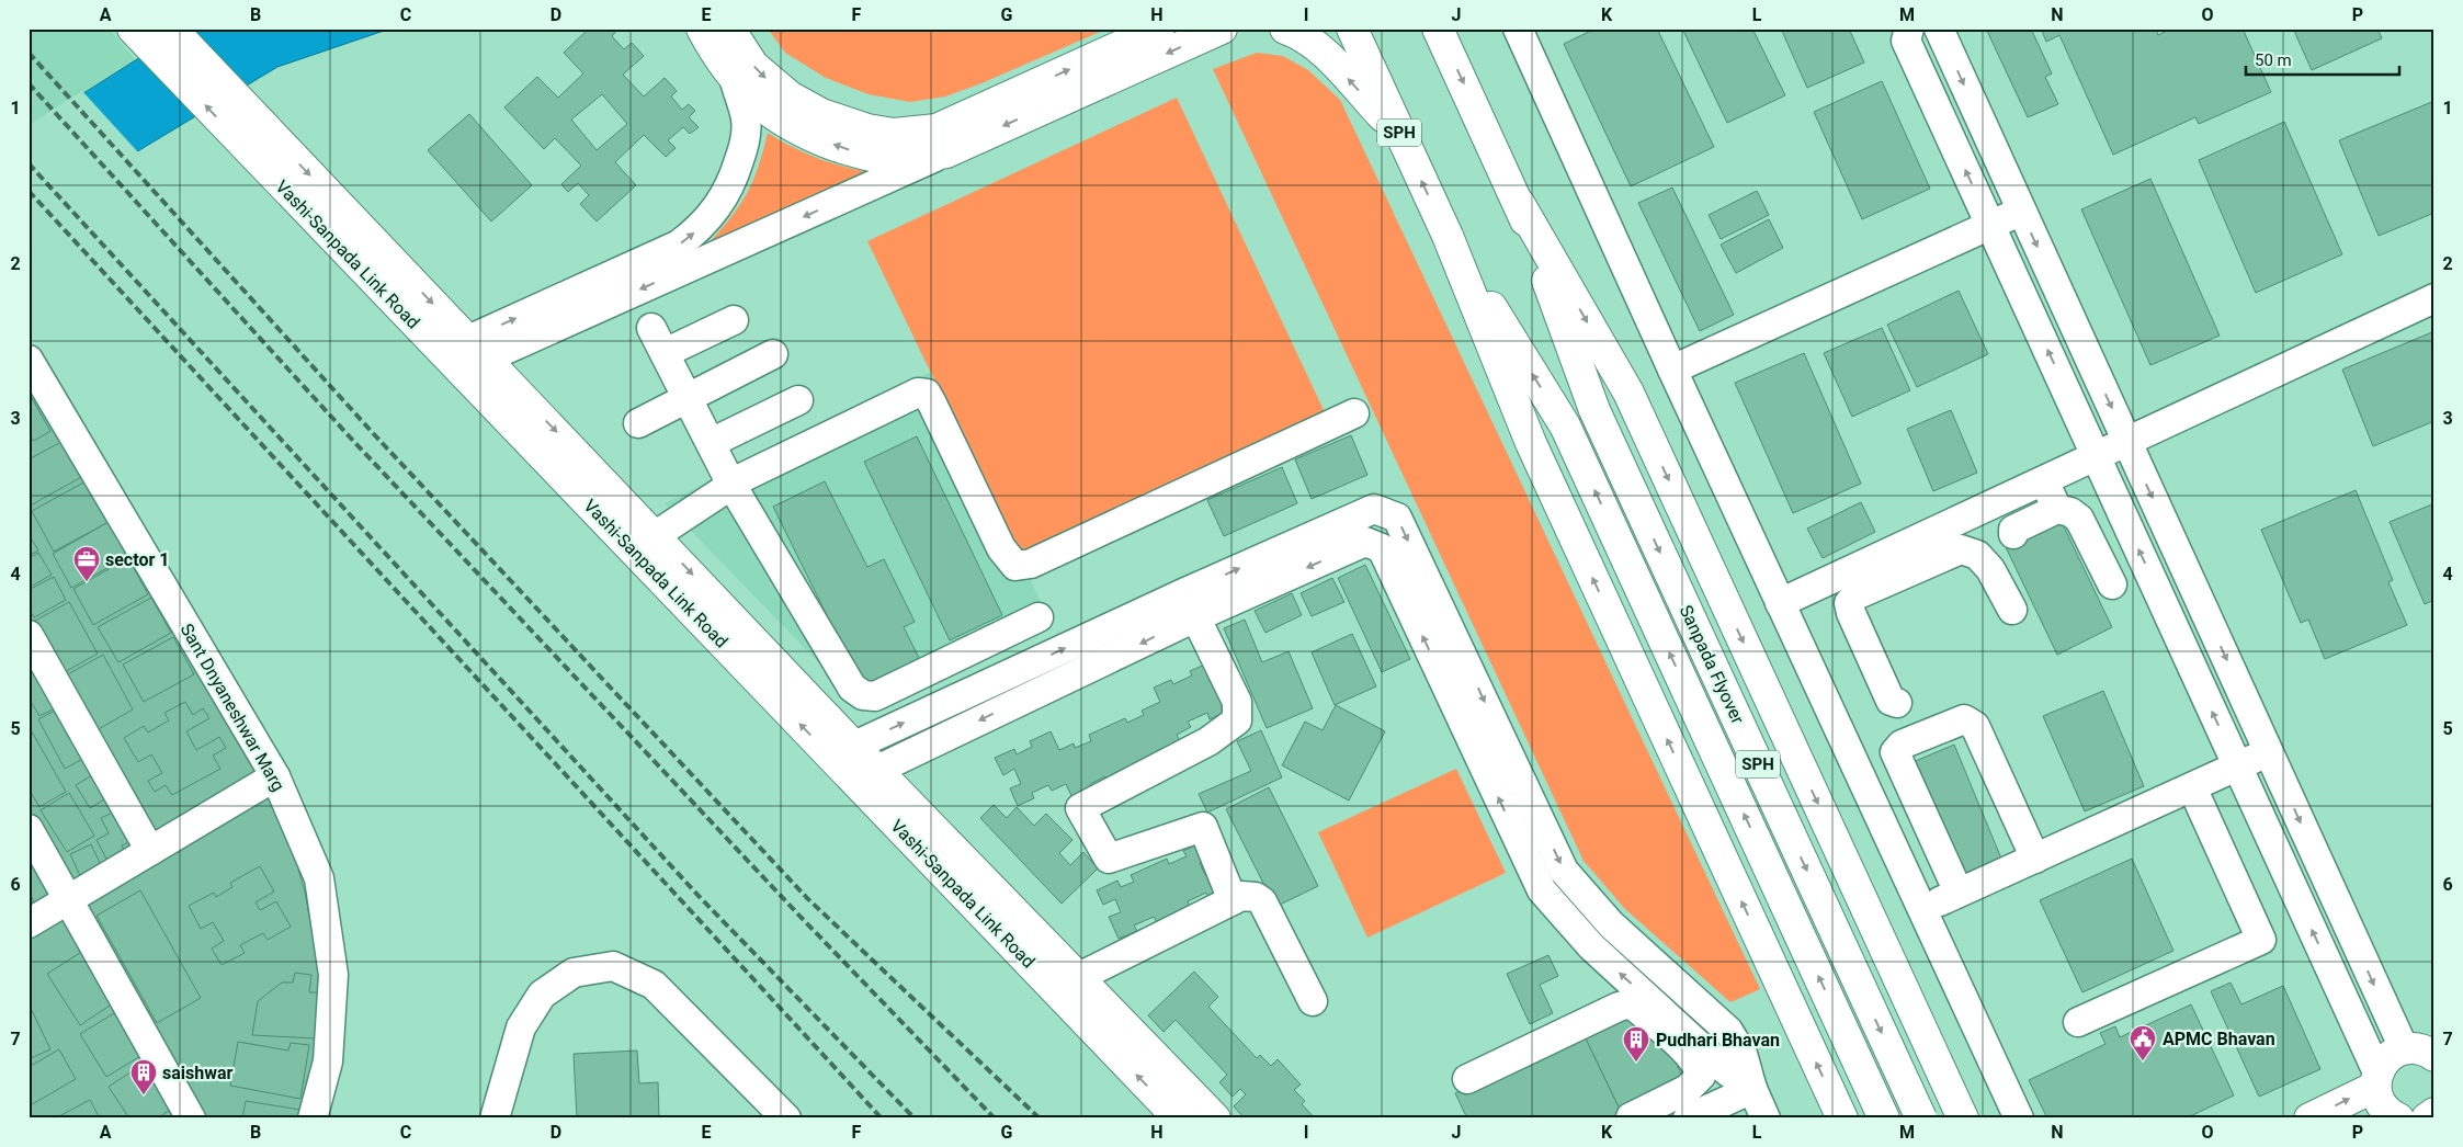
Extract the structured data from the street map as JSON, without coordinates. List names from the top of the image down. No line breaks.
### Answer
{"streets":{"main road":["SPH","Vashi-Sanpada Link Road","Sanpada Flyover"],"street":["Sant Dnyaneshwar Marg"]},"crossings":[["SPH","Sanpada Flyover"]],"places":{"office":["sector 1"],"public building":["APMC Bhavan"],"building":["Pudhari Bhavan","saishwar"]},"scale_bar":"50 m","grid":{"columns":["A","B","C","D","E","F","G","H","I","J","K","L","M","N","O","P"],"rows":["1","2","3","4","5","6","7"]}}
